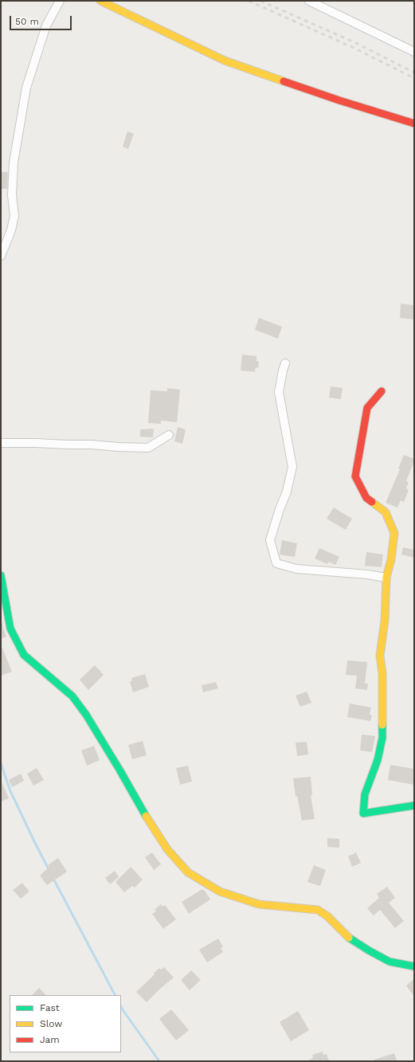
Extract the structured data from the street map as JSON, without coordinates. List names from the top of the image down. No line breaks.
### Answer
{"legend":["Fast","Slow","Jam"],"scale_bar":"50 m"}
